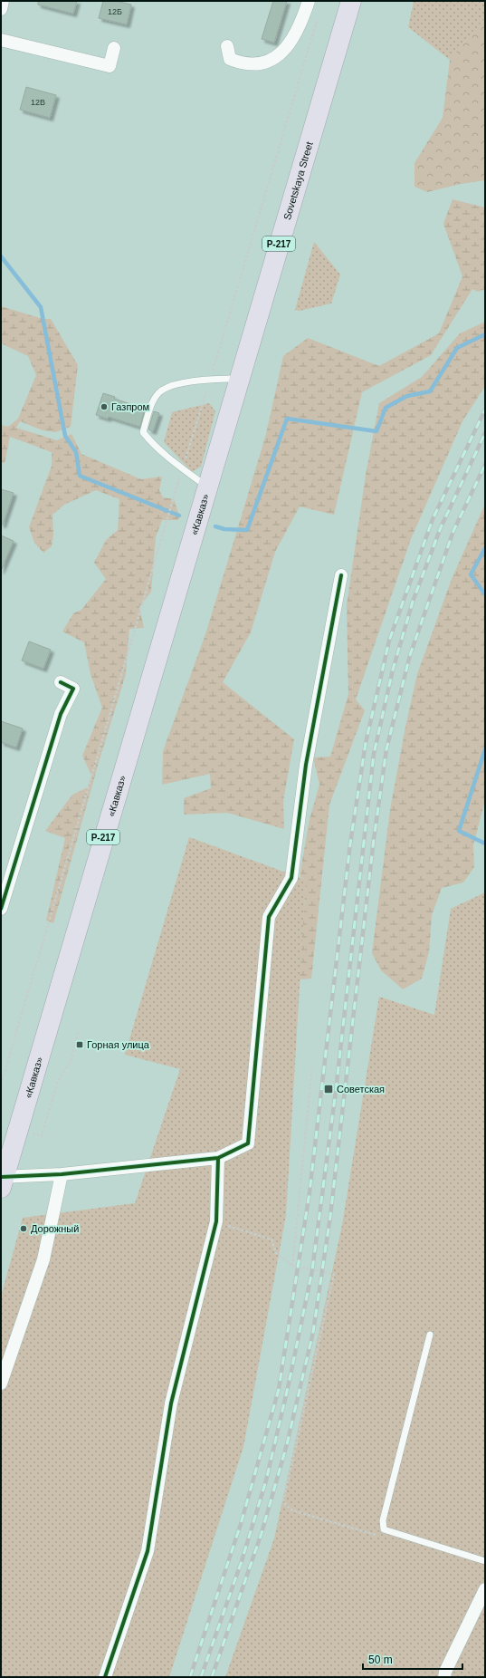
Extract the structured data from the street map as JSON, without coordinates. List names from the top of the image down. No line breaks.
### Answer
{"streets":{"highway":["Sovetskaya Street","Р-217","«Кавказ»"]},"crossings":[["Sovetskaya Street","«Кавказ»"]],"places":{"other":["Газпром","Дорожный"],"transit":["Горная улица","Советская"]},"house_numbers":["12Б","12В"],"scale_bar":"50 m"}
